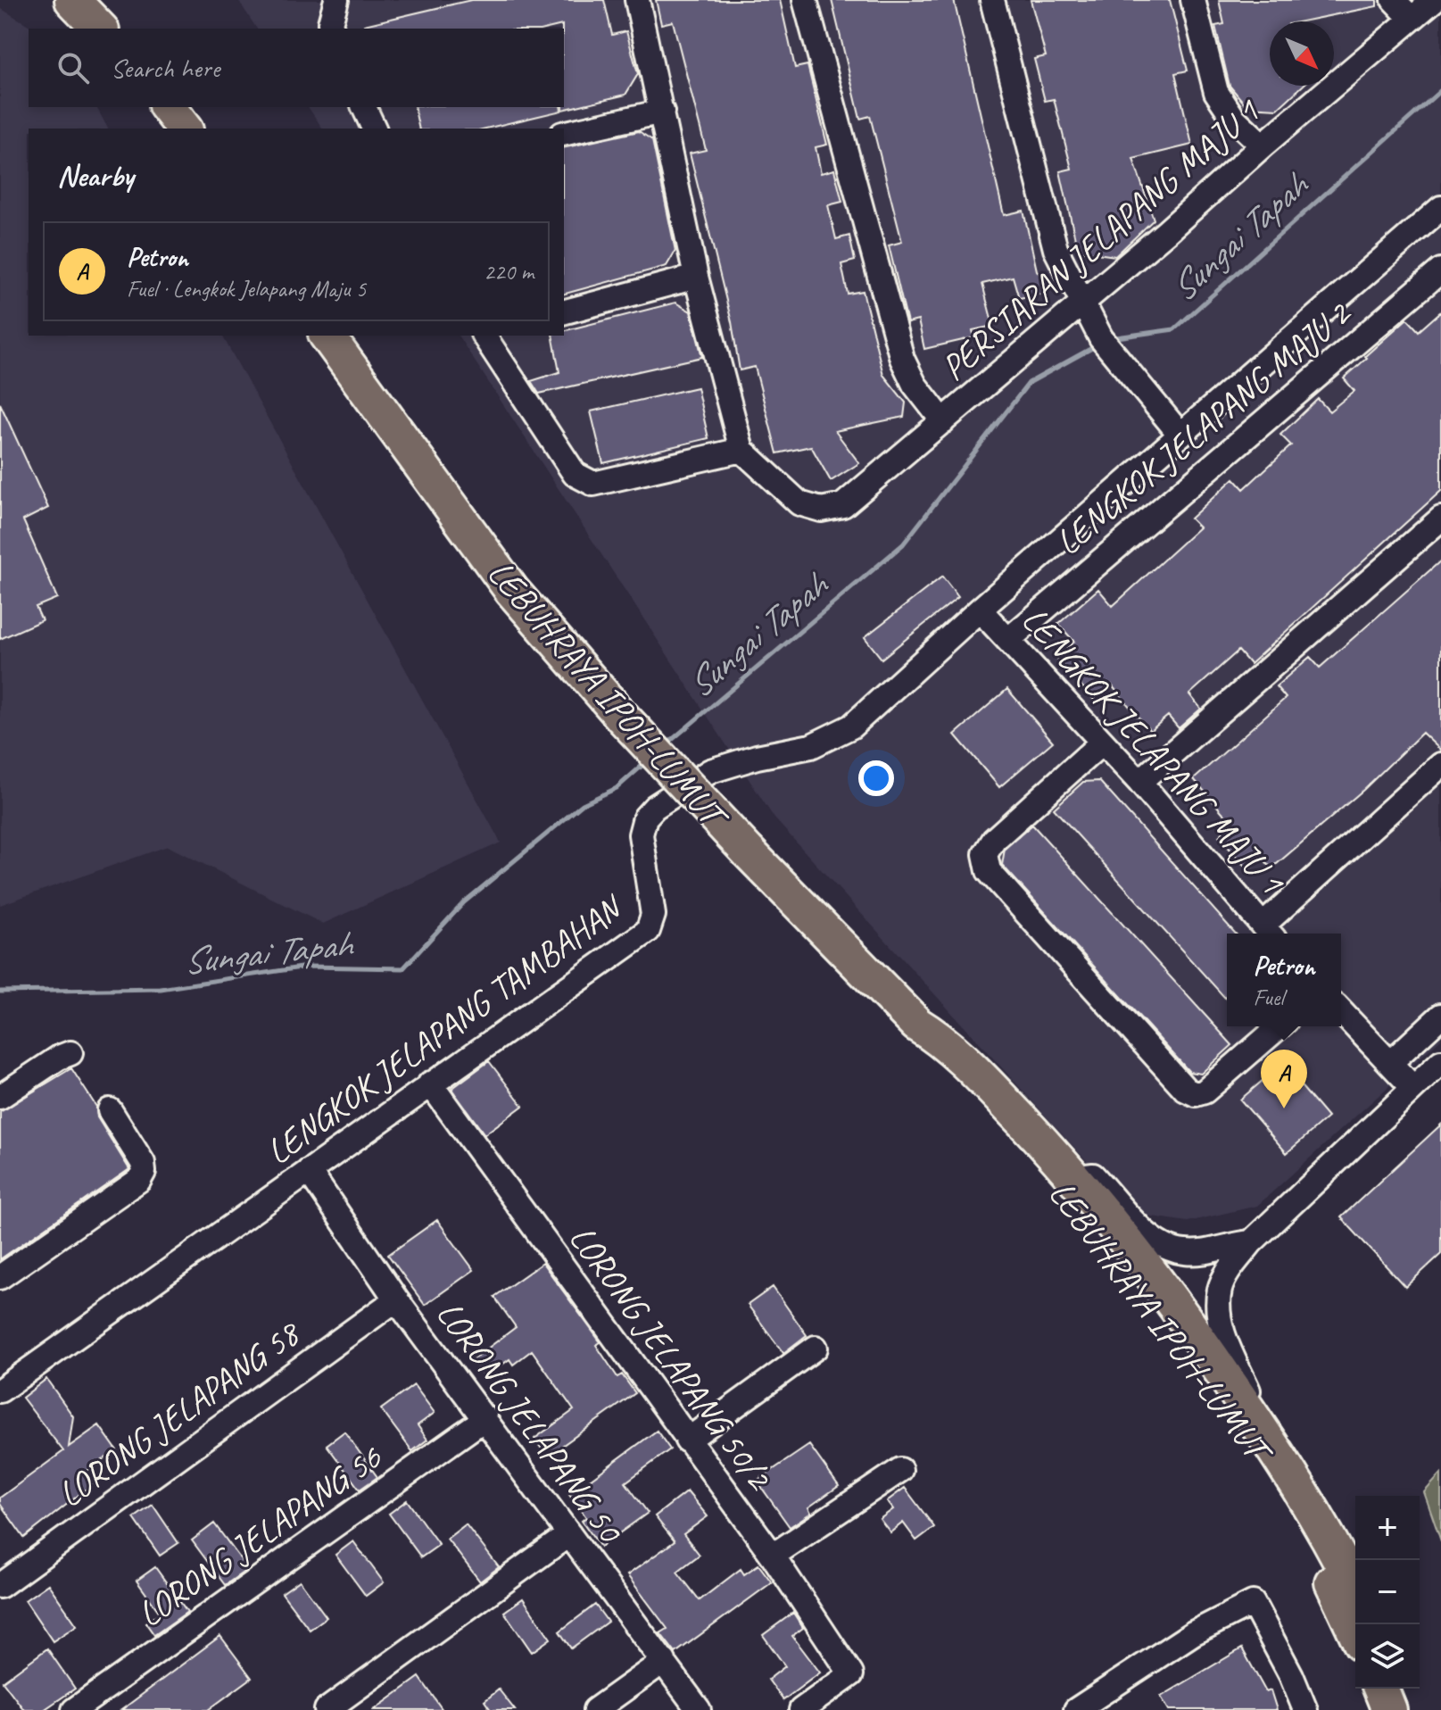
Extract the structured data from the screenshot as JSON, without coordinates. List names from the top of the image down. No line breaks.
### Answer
{"streets":{"highway":["LEBUHRAYA IPOH-LUMUT"],"street":["PERSIARAN JELAPANG MAJU 1","LENGKOK JELAPANG MAJU 2","LENGKOK JELAPANG MAJU 1","LENGKOK JELAPANG TAMBAHAN","LORONG JELAPANG 50/2","LORONG JELAPANG 58","LORONG JELAPANG 50","LORONG JELAPANG 56"]},"crossings":[["LENGKOK JELAPANG MAJU 2","LENGKOK JELAPANG MAJU 1"],["LENGKOK JELAPANG MAJU 1","LENGKOK JELAPANG TAMBAHAN"],["LENGKOK JELAPANG TAMBAHAN","LORONG JELAPANG 50/2"],["LENGKOK JELAPANG TAMBAHAN","LORONG JELAPANG 50"],["LORONG JELAPANG 58","LORONG JELAPANG 50"],["LORONG JELAPANG 50","LORONG JELAPANG 56"]],"water":["Sungai Tapah"],"north":"bottom right","page":{"search":"Search here","heading":"Nearby","list":[{"mark":"A","name":"Petron","note":"Fuel · Lengkok Jelapang Maju 5","value":"220 m"}],"popup":["Petron","Fuel"],"pins":"A","map_buttons":["+","−"]}}
